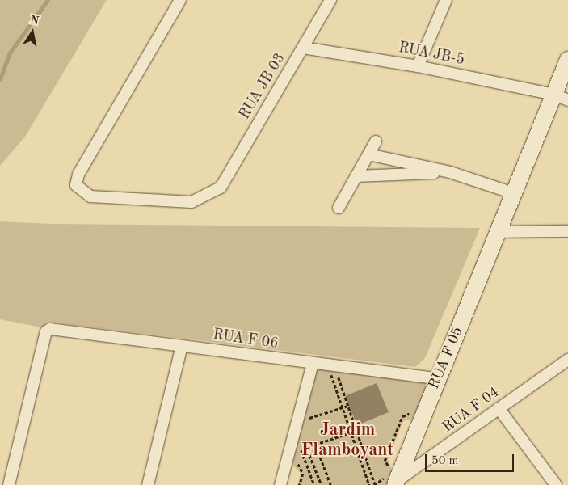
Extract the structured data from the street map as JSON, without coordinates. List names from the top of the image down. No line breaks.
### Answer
{"streets":{"street":["RUA JB-5","RUA JB 03","RUA F 06","RUA F 05","RUA F 04"]},"crossings":[["RUA JB-5","RUA JB 03"],["RUA JB-5","RUA F 05"],["RUA F 06","RUA F 05"],["RUA F 05","RUA F 04"]],"districts":["Jardim Flamboyant"],"scale_bar":"50 m","north":"top"}
